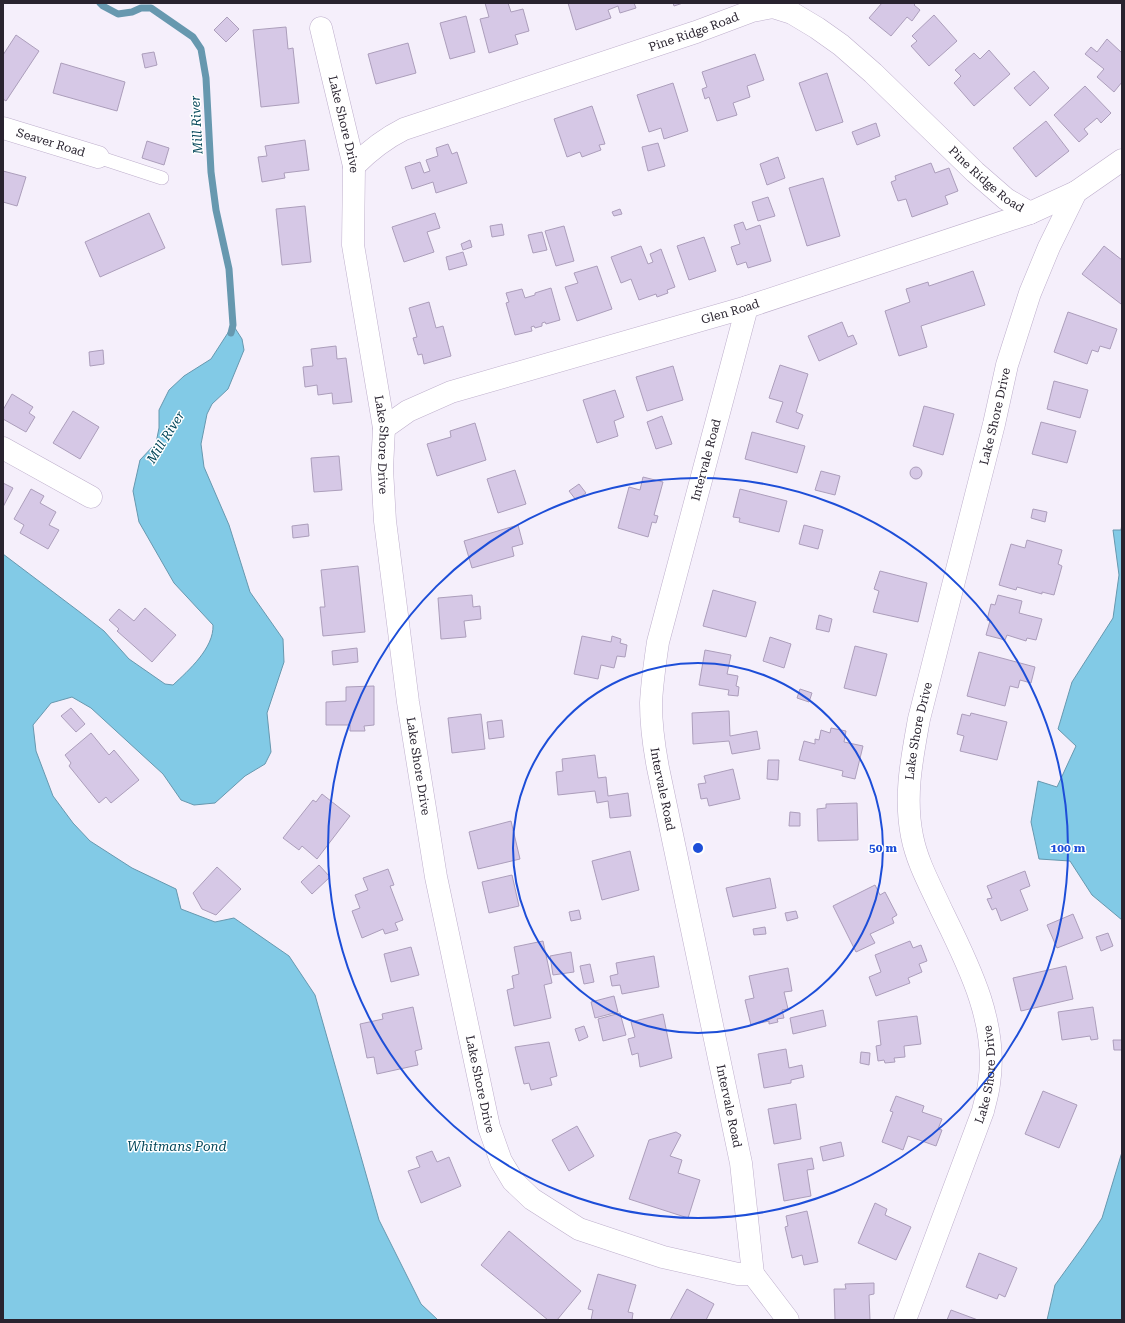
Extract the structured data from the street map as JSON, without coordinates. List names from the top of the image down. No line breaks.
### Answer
{"streets":{"street":["Pine Ridge Road","Lake Shore Drive","Seaver Road","Glen Road","Intervale Road"]},"crossings":[["Pine Ridge Road","Lake Shore Drive"],["Pine Ridge Road","Glen Road"],["Lake Shore Drive","Glen Road"],["Lake Shore Drive","Intervale Road"],["Glen Road","Intervale Road"]],"water":["Mill River","Whitmans Pond"],"rings":["50 m","100 m"]}
